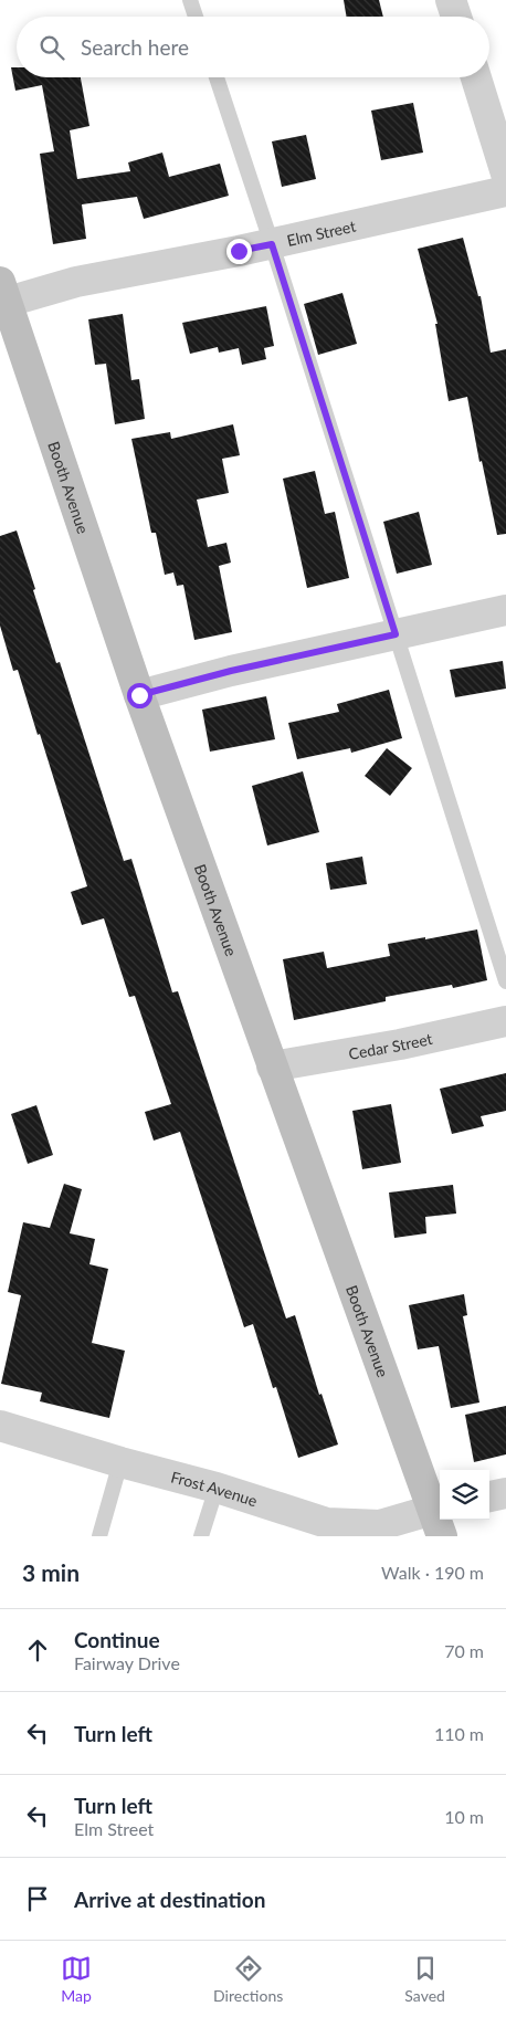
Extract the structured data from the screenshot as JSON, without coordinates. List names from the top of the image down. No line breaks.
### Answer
{"streets":{"street":["Elm Street","Booth Avenue","Cedar Street","Frost Avenue"]},"crossings":[["Elm Street","Booth Avenue"],["Booth Avenue","Cedar Street"],["Booth Avenue","Frost Avenue"]],"page":{"search":"Search here","heading":["3 min","Walk · 190 m"],"list":[["Continue","Fairway Drive","70 m"],["Turn left","110 m"],["Turn left","Elm Street","10 m"],"Arrive at destination"],"nav":["Map","Directions","Saved"]}}
